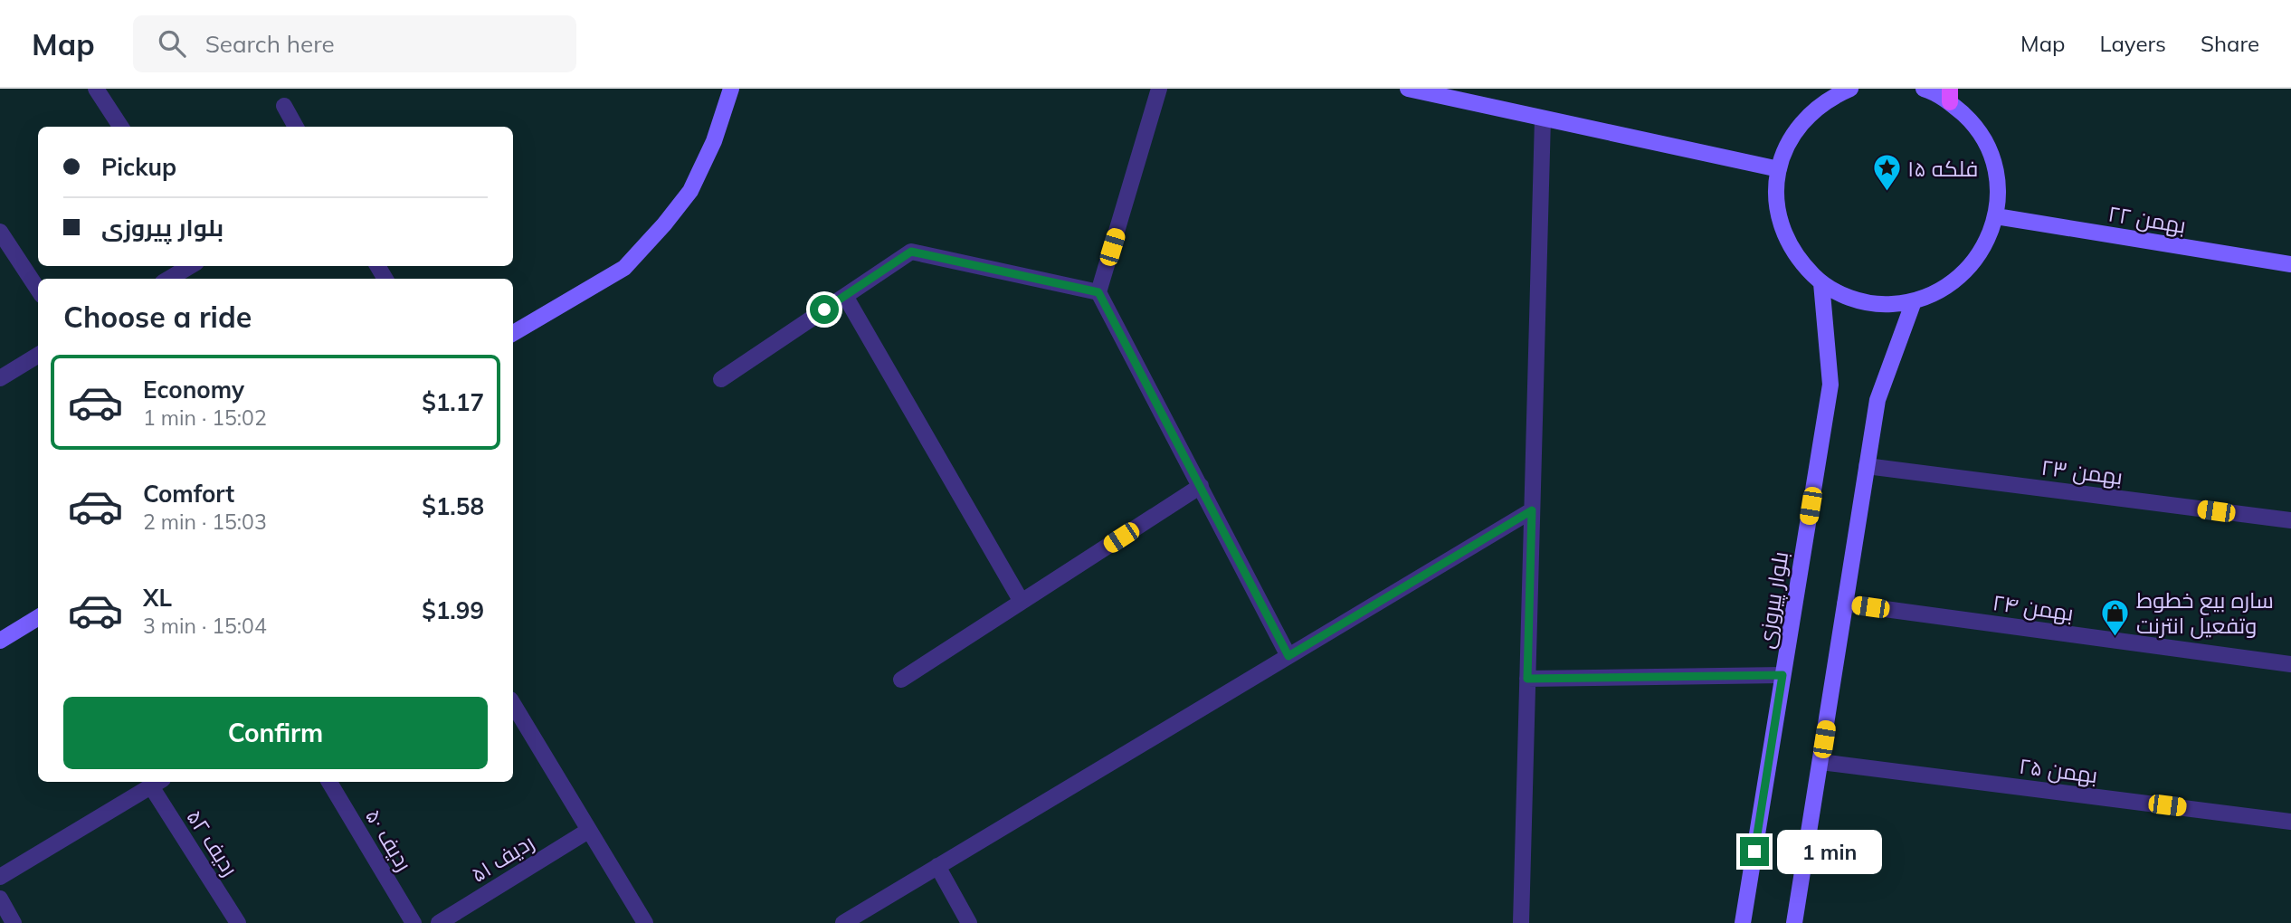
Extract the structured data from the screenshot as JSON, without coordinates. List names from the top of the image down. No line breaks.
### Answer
{"streets":{"main road":["بهمن ۲۲","بلوار پیروزی"],"street":["بهمن ۲۳","بهمن ۲۴","بهمن ۲۵","ردیف ۵۰","ردیف ۵۲","ردیف ۵۱"]},"places":{"place":["فلکه ۱۵"],"shop":["ساره بيع خطوط وتفعيل انترنت"]},"page":{"header":"Map","search":"Search here","nav":["Map","Layers","Share"],"banner":["Pickup","بلوار پیروزی"],"heading":"Choose a ride","list":[{"name":"Economy","note":"1 min · 15:02","value":"$1.17"},{"name":"Comfort","note":"2 min · 15:03","value":"$1.58"},{"name":"XL","note":"3 min · 15:04","value":"$1.99"}],"buttons":"Confirm","bubble":"1 min"}}
